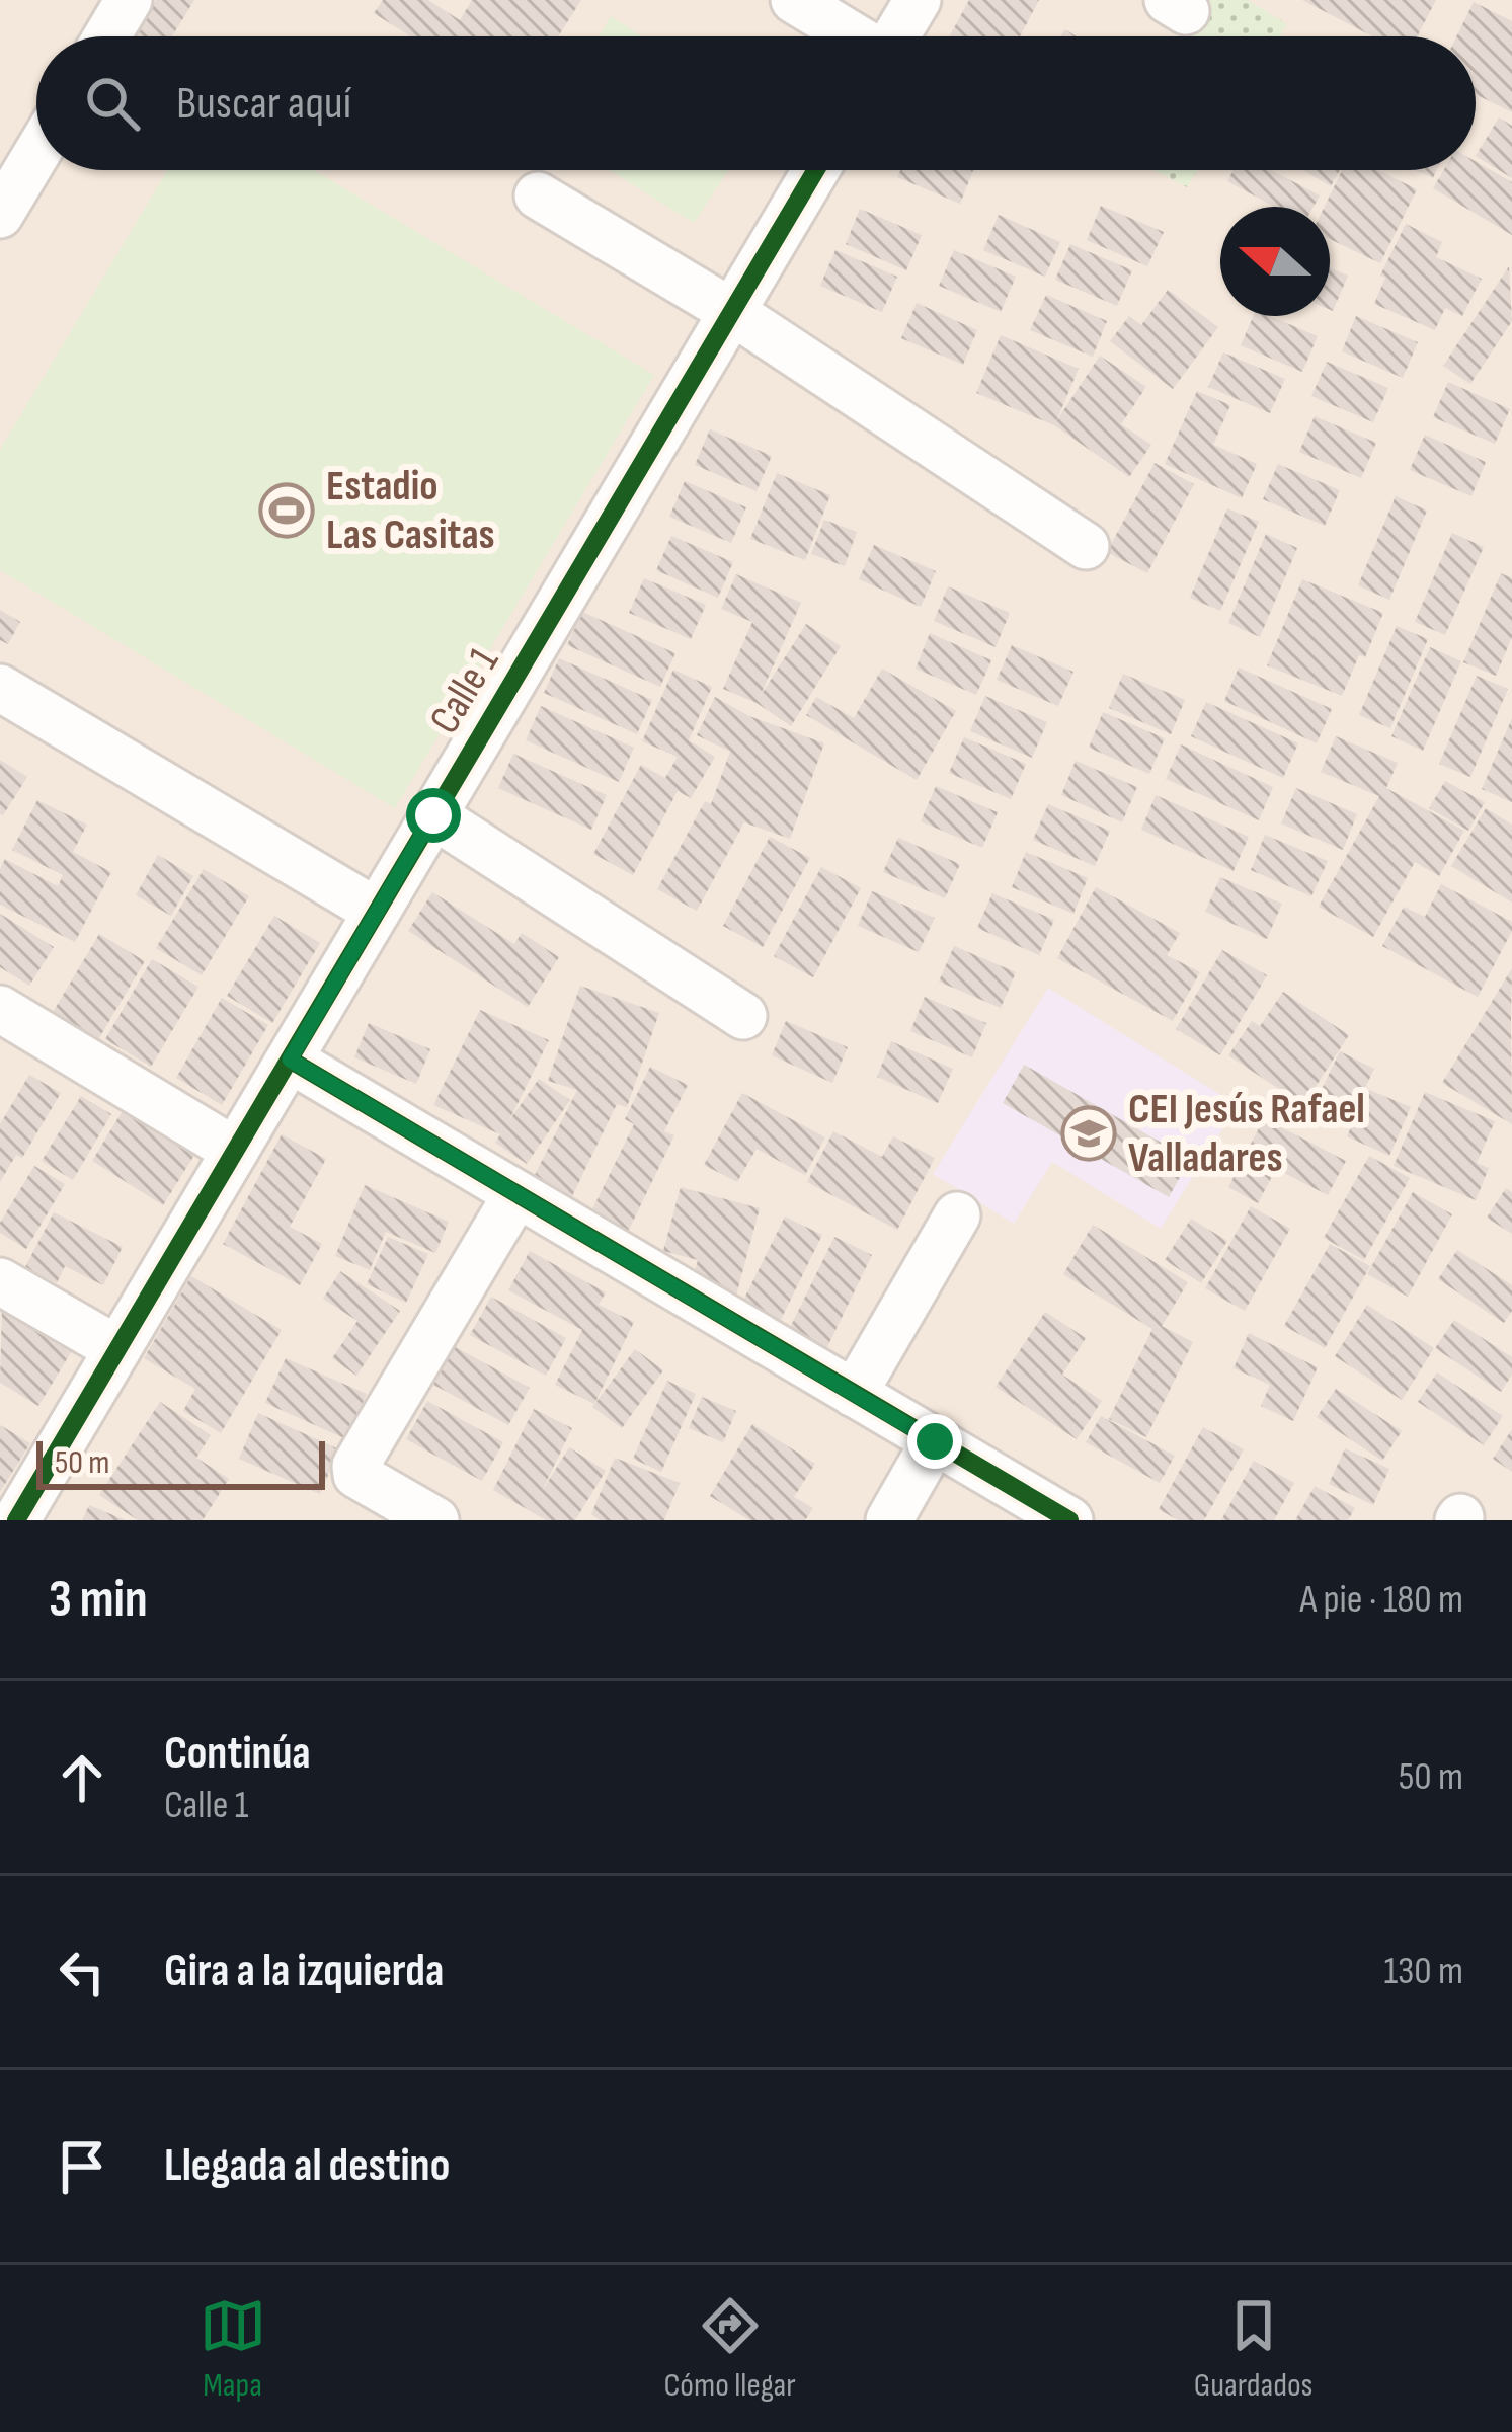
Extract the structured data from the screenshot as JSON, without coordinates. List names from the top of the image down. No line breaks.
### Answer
{"streets":{"street":["Calle 1"]},"places":{"sports":["Estadio Las Casitas"],"school or university":["CEI Jesús Rafael Valladares"]},"scale_bar":"50 m","north":"left","page":{"search":"Buscar aquí","scale":"50 m","heading":["3 min","A pie · 180 m"],"list":[["Continúa","Calle 1","50 m"],["Gira a la izquierda","130 m"],"Llegada al destino"],"nav":["Mapa","Cómo llegar","Guardados"]}}
